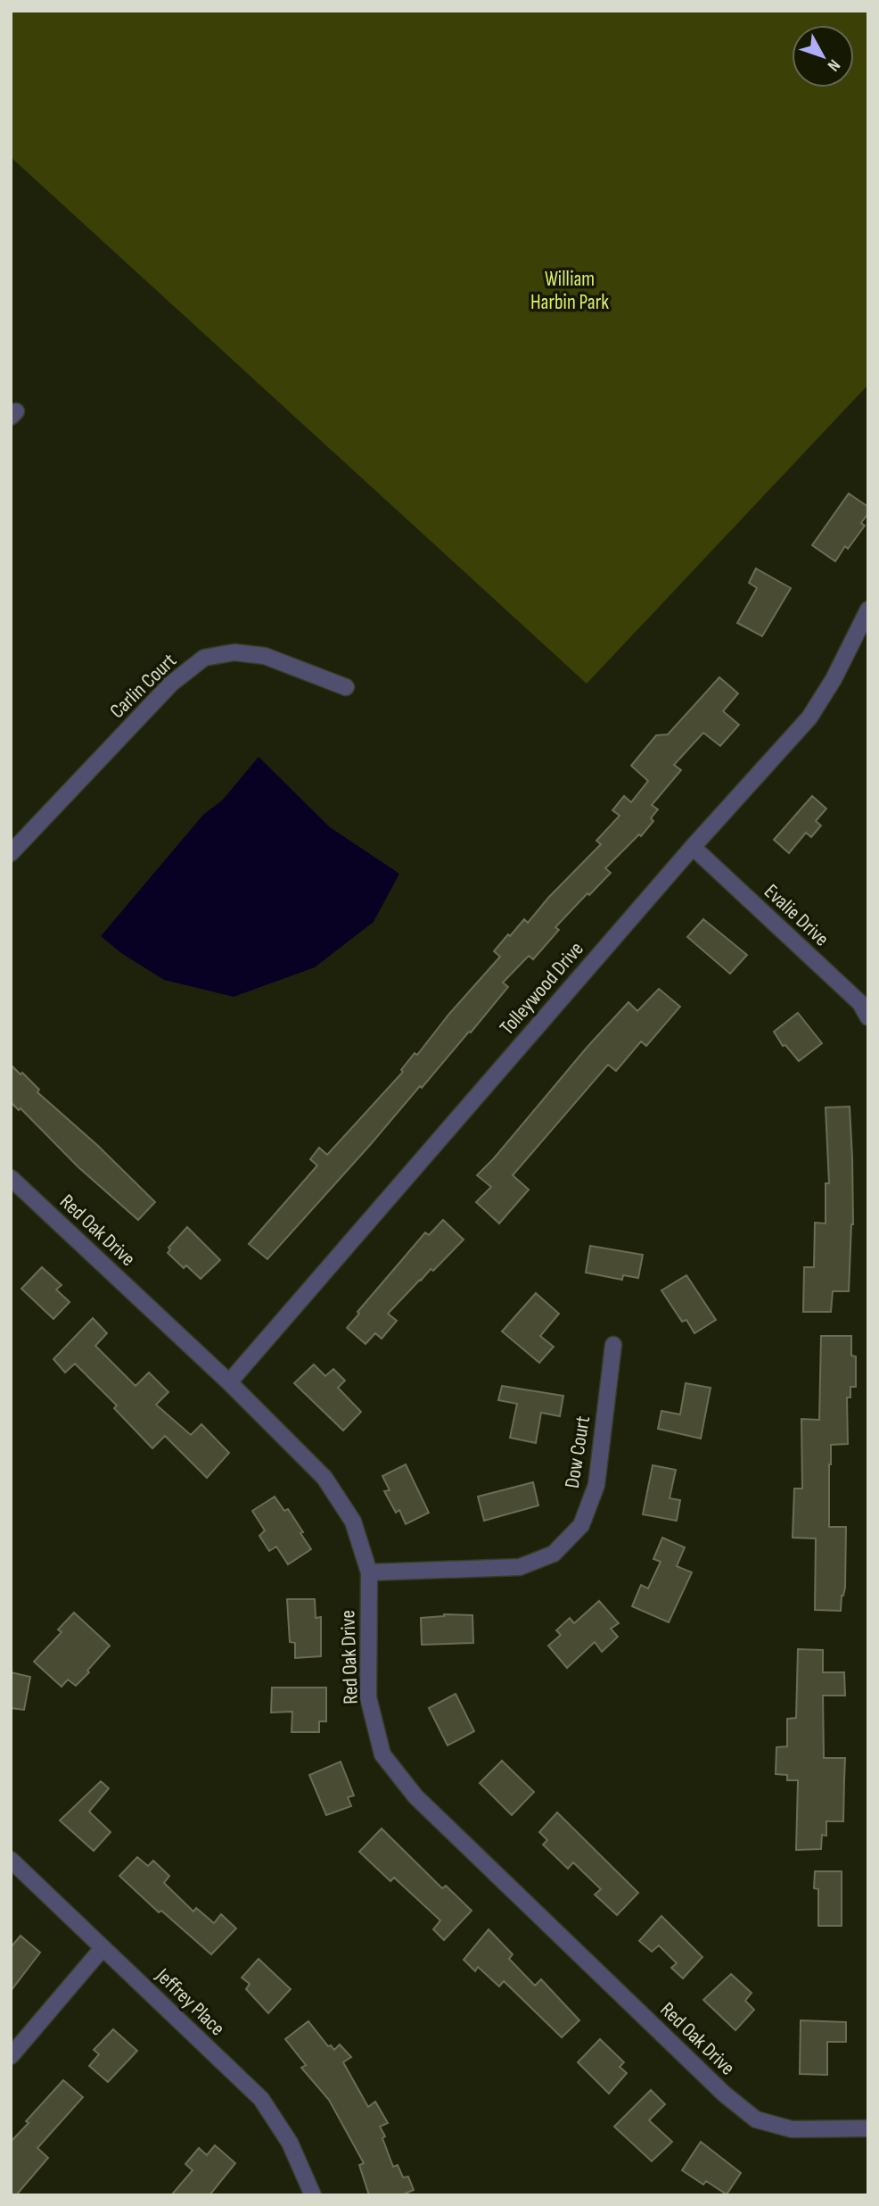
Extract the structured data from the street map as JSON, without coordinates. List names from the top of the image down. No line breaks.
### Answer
{"streets":{"street":["Carlin Court","Evalie Drive","Tolleywood Drive","Red Oak Drive","Dow Court","Jeffrey Place"]},"crossings":[["Evalie Drive","Tolleywood Drive"],["Tolleywood Drive","Red Oak Drive"],["Red Oak Drive","Dow Court"]],"parks":["William Harbin Park"],"north":"bottom right"}
